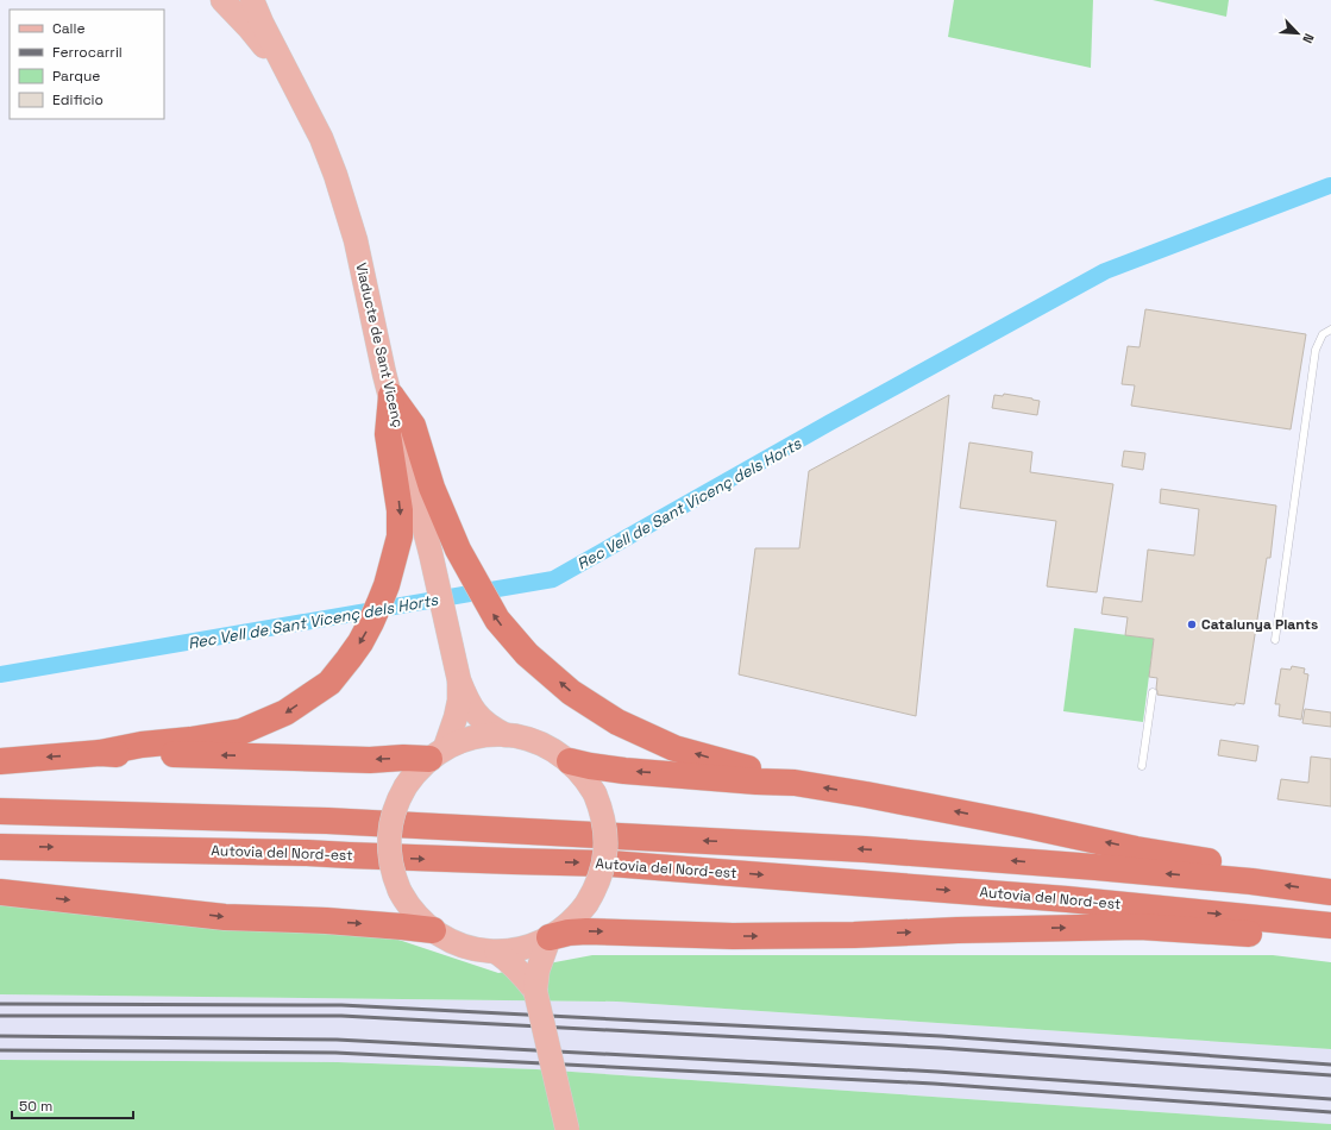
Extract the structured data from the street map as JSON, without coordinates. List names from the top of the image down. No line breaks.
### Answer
{"streets":{"highway":["Autovia del Nord-est"],"main road":["Viaducte de Sant Vicenç"]},"water":["Rec Vell de Sant Vicenç dels Horts"],"places":["Catalunya Plants"],"legend":["Calle","Ferrocarril","Parque","Edificio"],"scale_bar":"50 m","north":"bottom right"}
